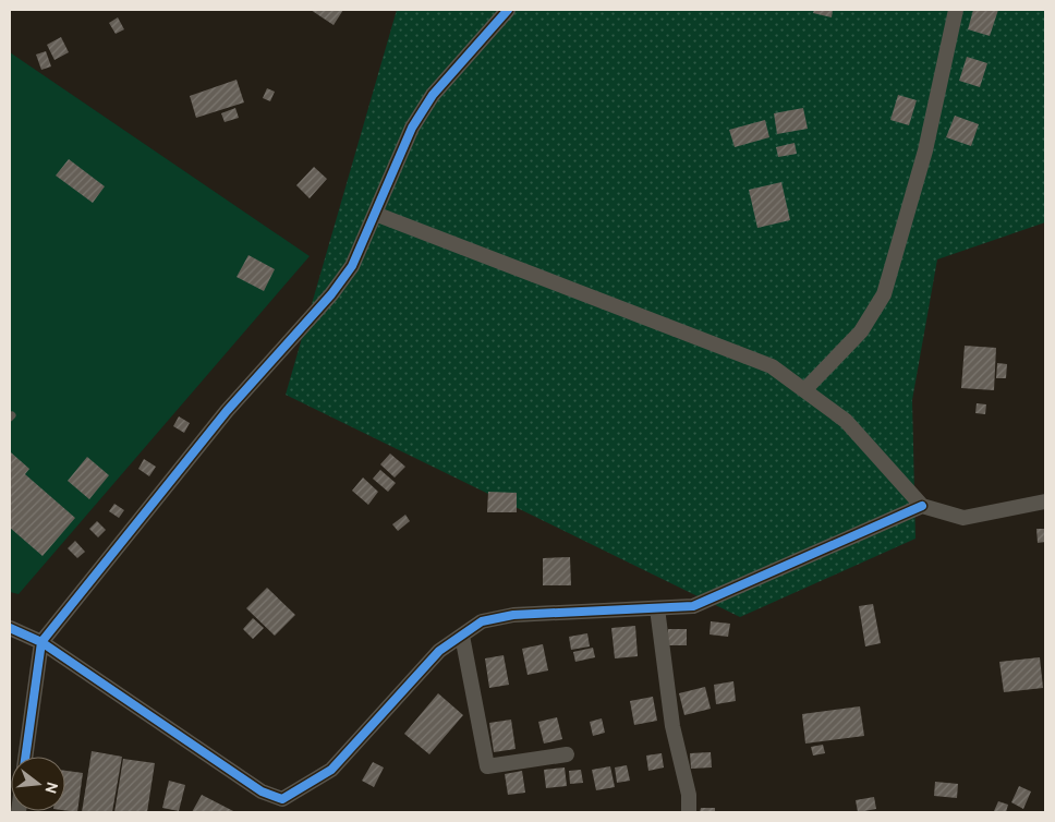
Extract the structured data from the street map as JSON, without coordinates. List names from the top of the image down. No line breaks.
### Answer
{"north":"right"}
